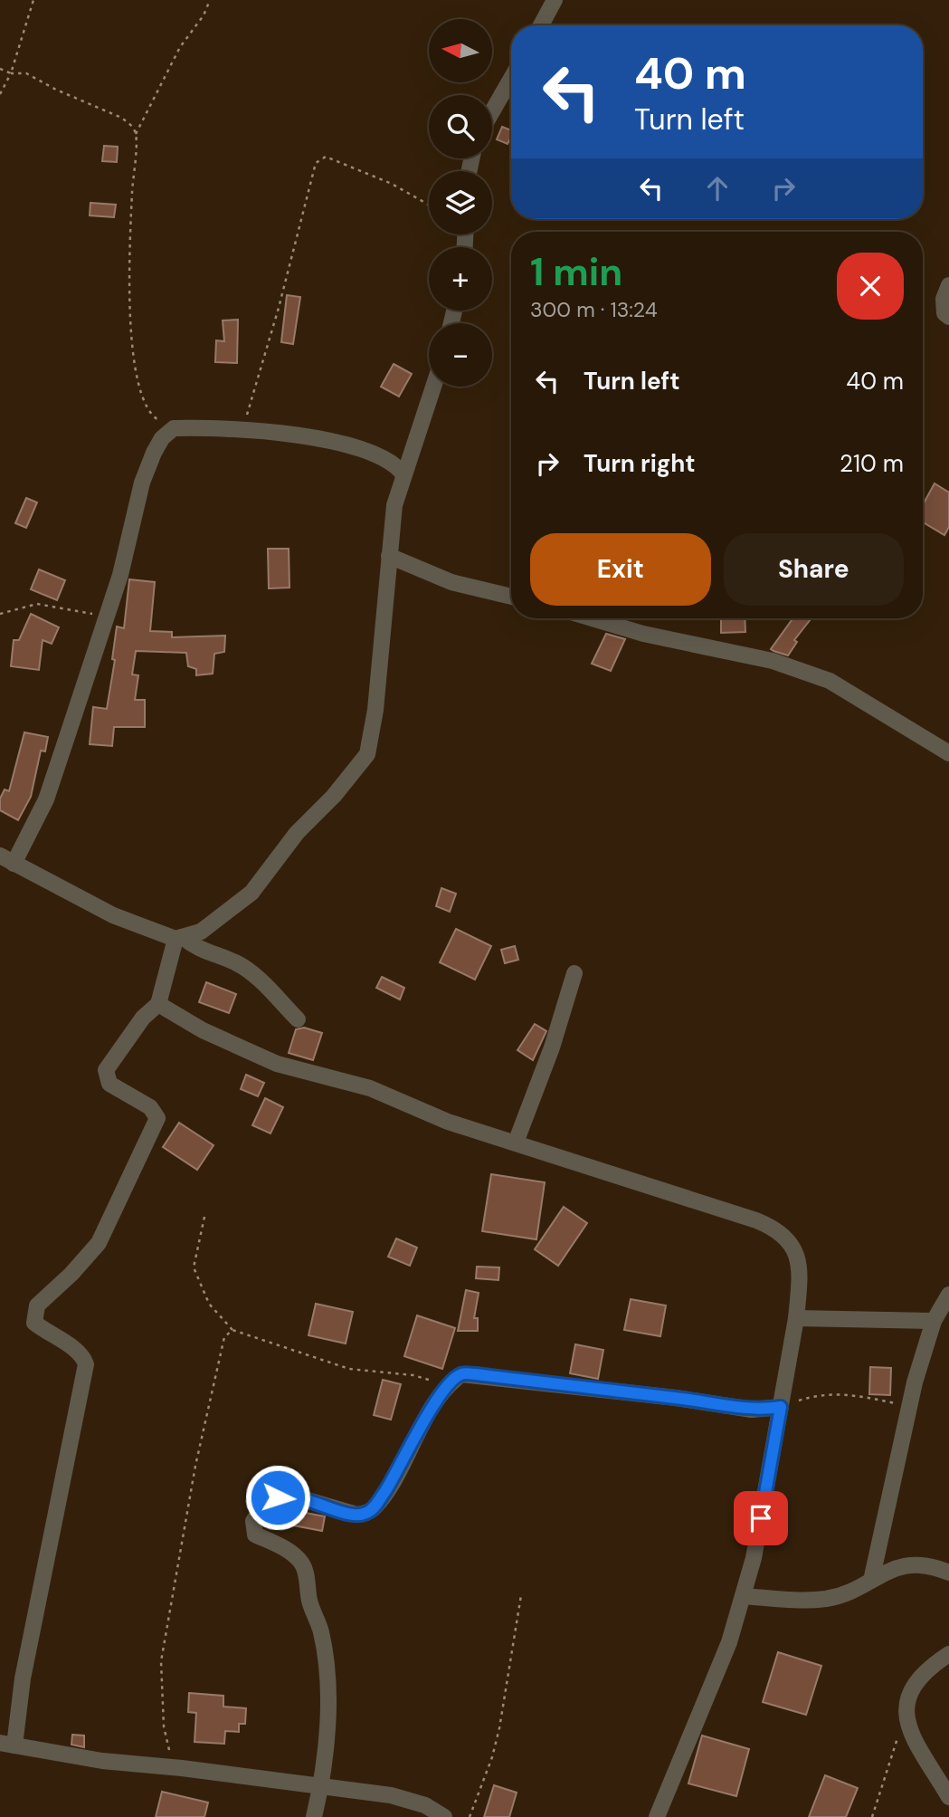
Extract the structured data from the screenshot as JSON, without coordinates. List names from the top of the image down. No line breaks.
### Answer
{"north":"left","page":{"map_buttons":["+","−"],"turn":["40 m","Turn left"],"heading":["1 min","300 m · 13:24"],"list":[{"name":"Turn left","value":"40 m"},{"name":"Turn right","value":"210 m"}],"buttons":["Exit","Share"]}}
